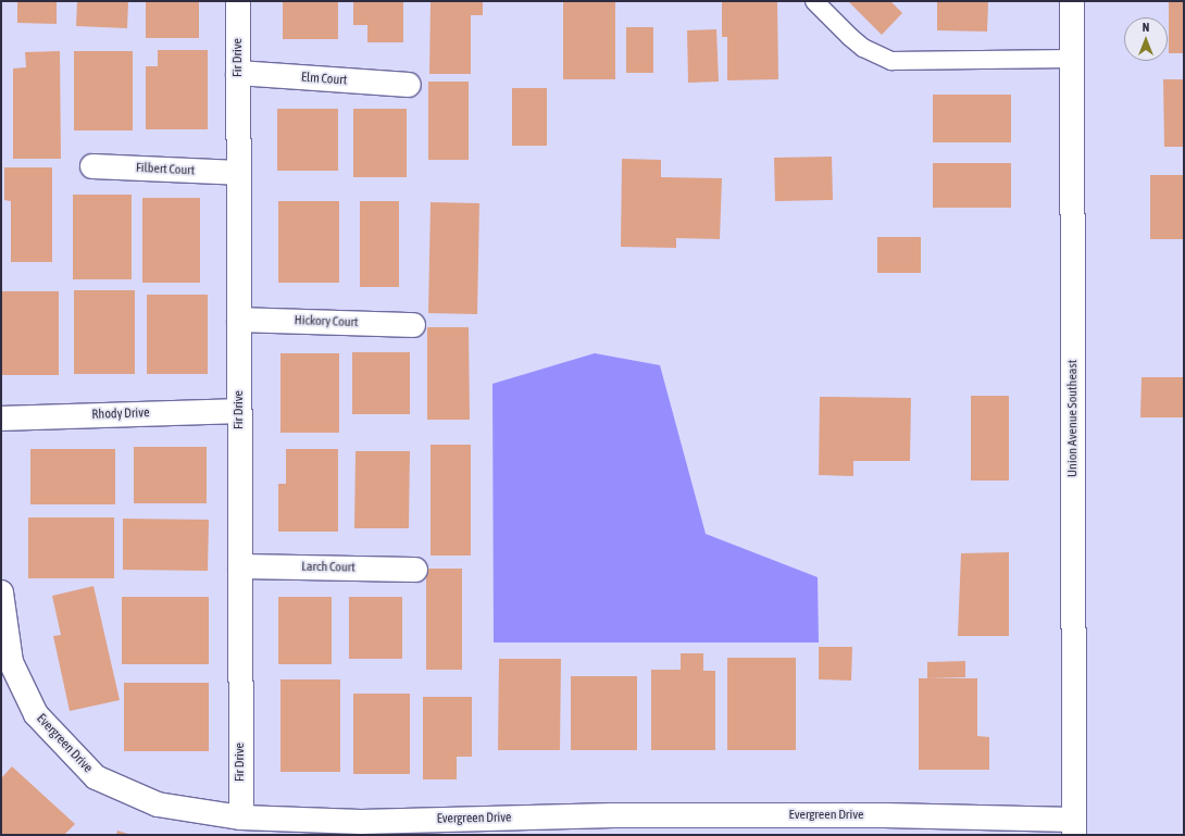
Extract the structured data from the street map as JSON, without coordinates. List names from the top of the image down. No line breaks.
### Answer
{"streets":{"street":["Fir Drive","Elm Court","Filbert Court","Hickory Court","Rhody Drive","Union Avenue Southeast","Larch Court","Evergreen Drive"]},"crossings":[["Fir Drive","Elm Court"],["Fir Drive","Filbert Court"],["Fir Drive","Hickory Court"],["Fir Drive","Rhody Drive"],["Fir Drive","Larch Court"],["Fir Drive","Evergreen Drive"],["Union Avenue Southeast","Evergreen Drive"]],"north":"top"}
